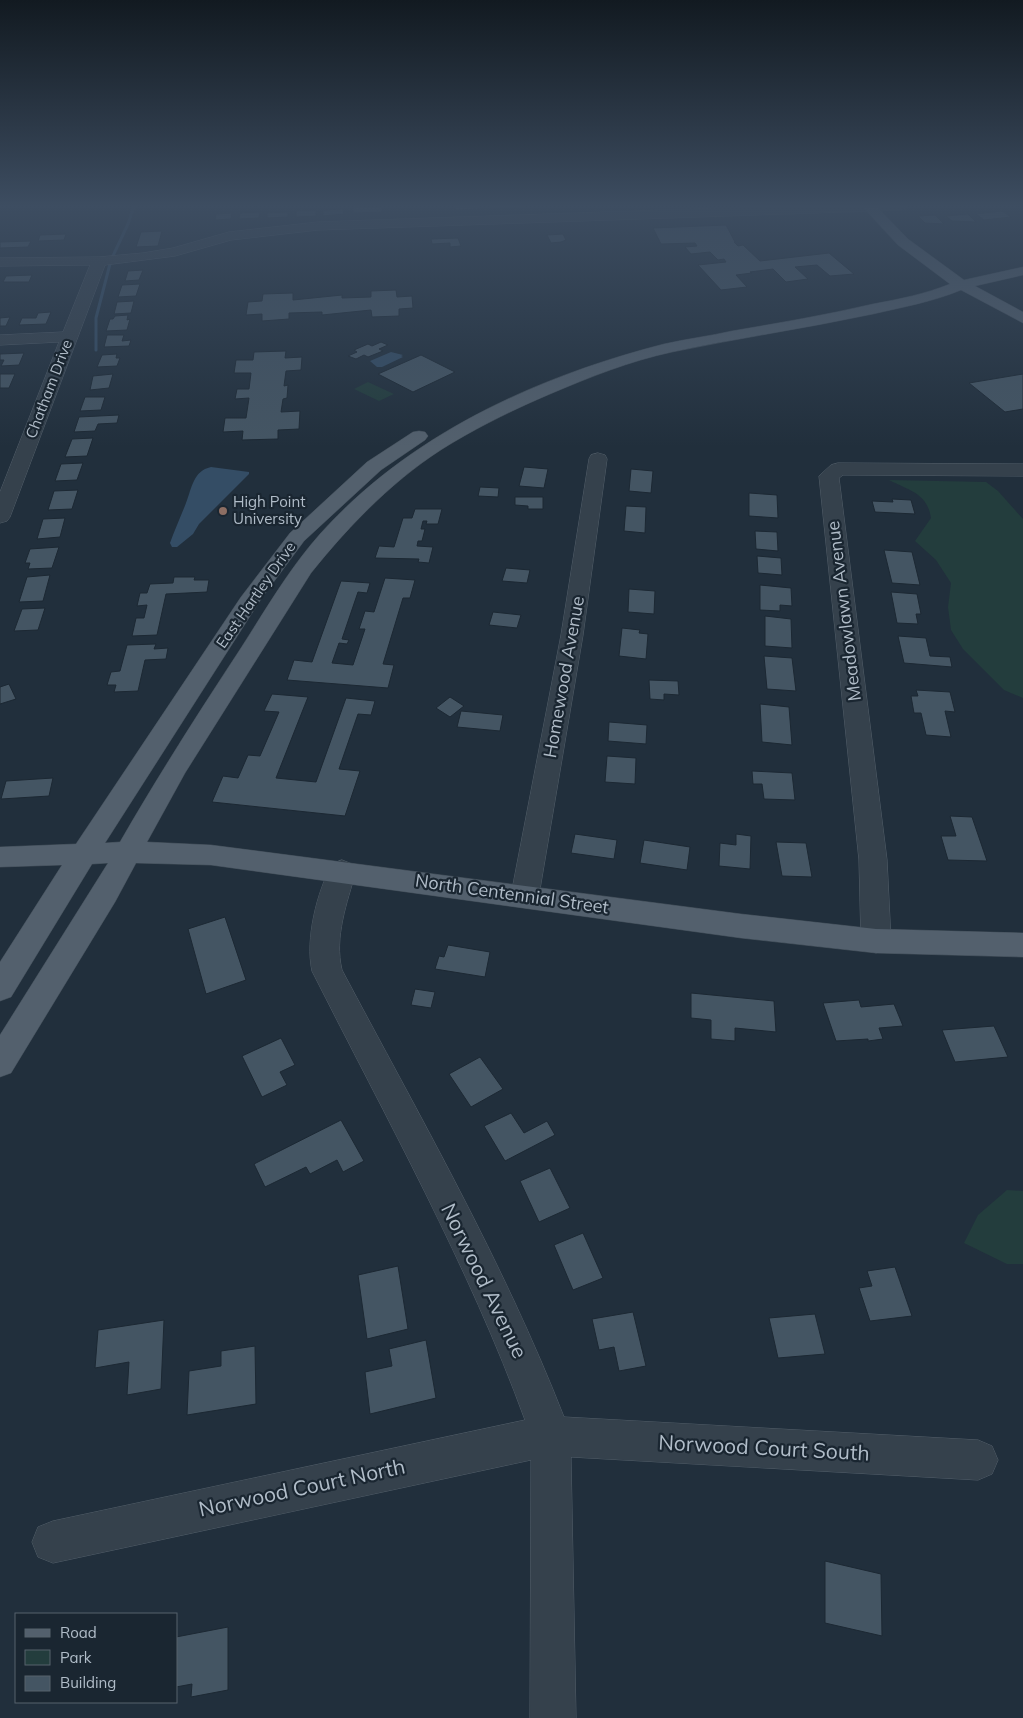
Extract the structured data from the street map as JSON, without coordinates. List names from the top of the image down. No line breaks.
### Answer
{"streets":{"main road":["East Hartley Drive","North Centennial Street"],"street":["Chatham Drive","Meadowlawn Avenue","Homewood Avenue","Norwood Avenue","Norwood Court South","Norwood Court North"]},"crossings":[["East Hartley Drive","North Centennial Street"],["Meadowlawn Avenue","North Centennial Street"],["Homewood Avenue","North Centennial Street"],["North Centennial Street","Norwood Avenue"],["Norwood Avenue","Norwood Court South"],["Norwood Avenue","Norwood Court North"],["Norwood Court South","Norwood Court North"]],"places":["High Point University"],"legend":["Road","Park","Building"]}
